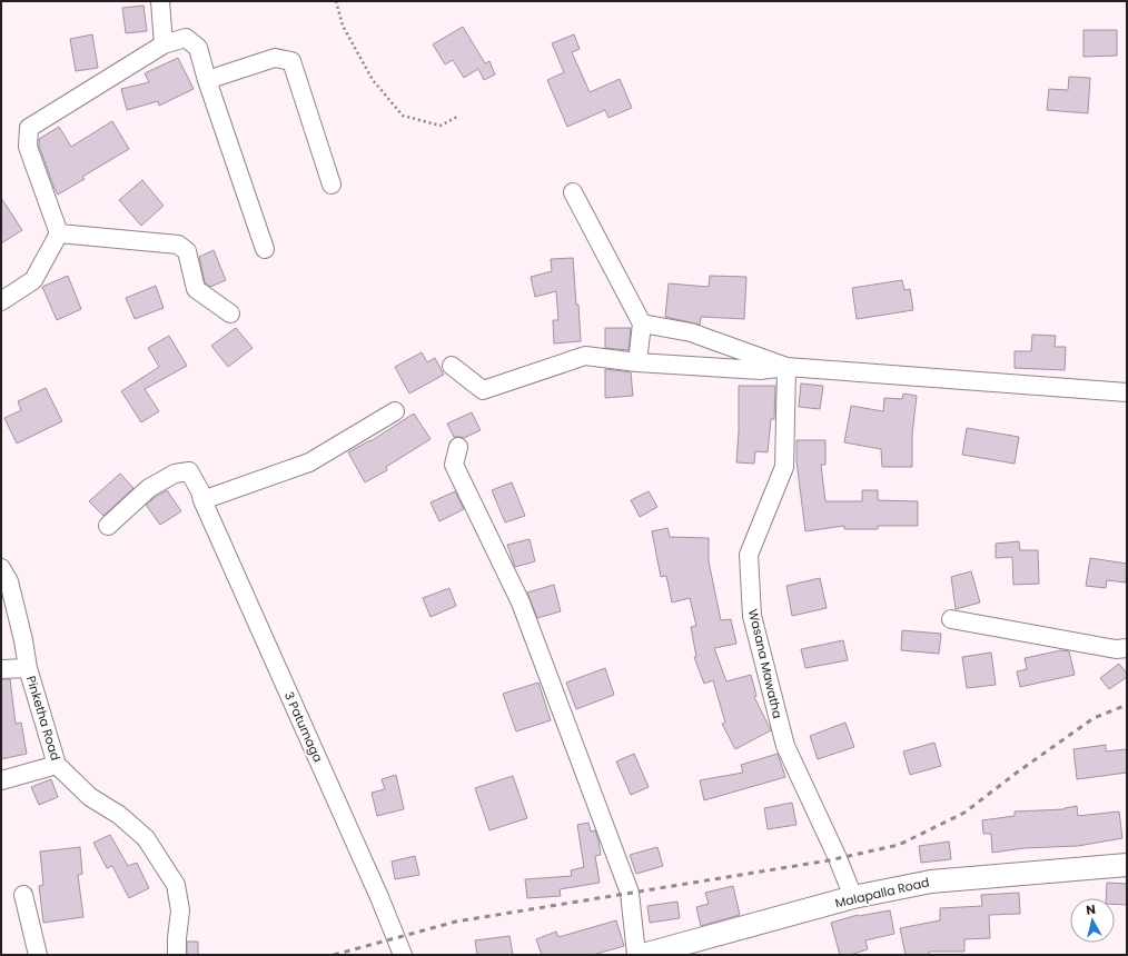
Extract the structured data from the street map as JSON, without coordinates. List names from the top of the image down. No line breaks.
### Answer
{"streets":{"street":["Wasana Mawatha","Pinketha Road","3 Patumaga","Malapalla Road"]},"crossings":[["Wasana Mawatha","Malapalla Road"]],"north":"top"}
